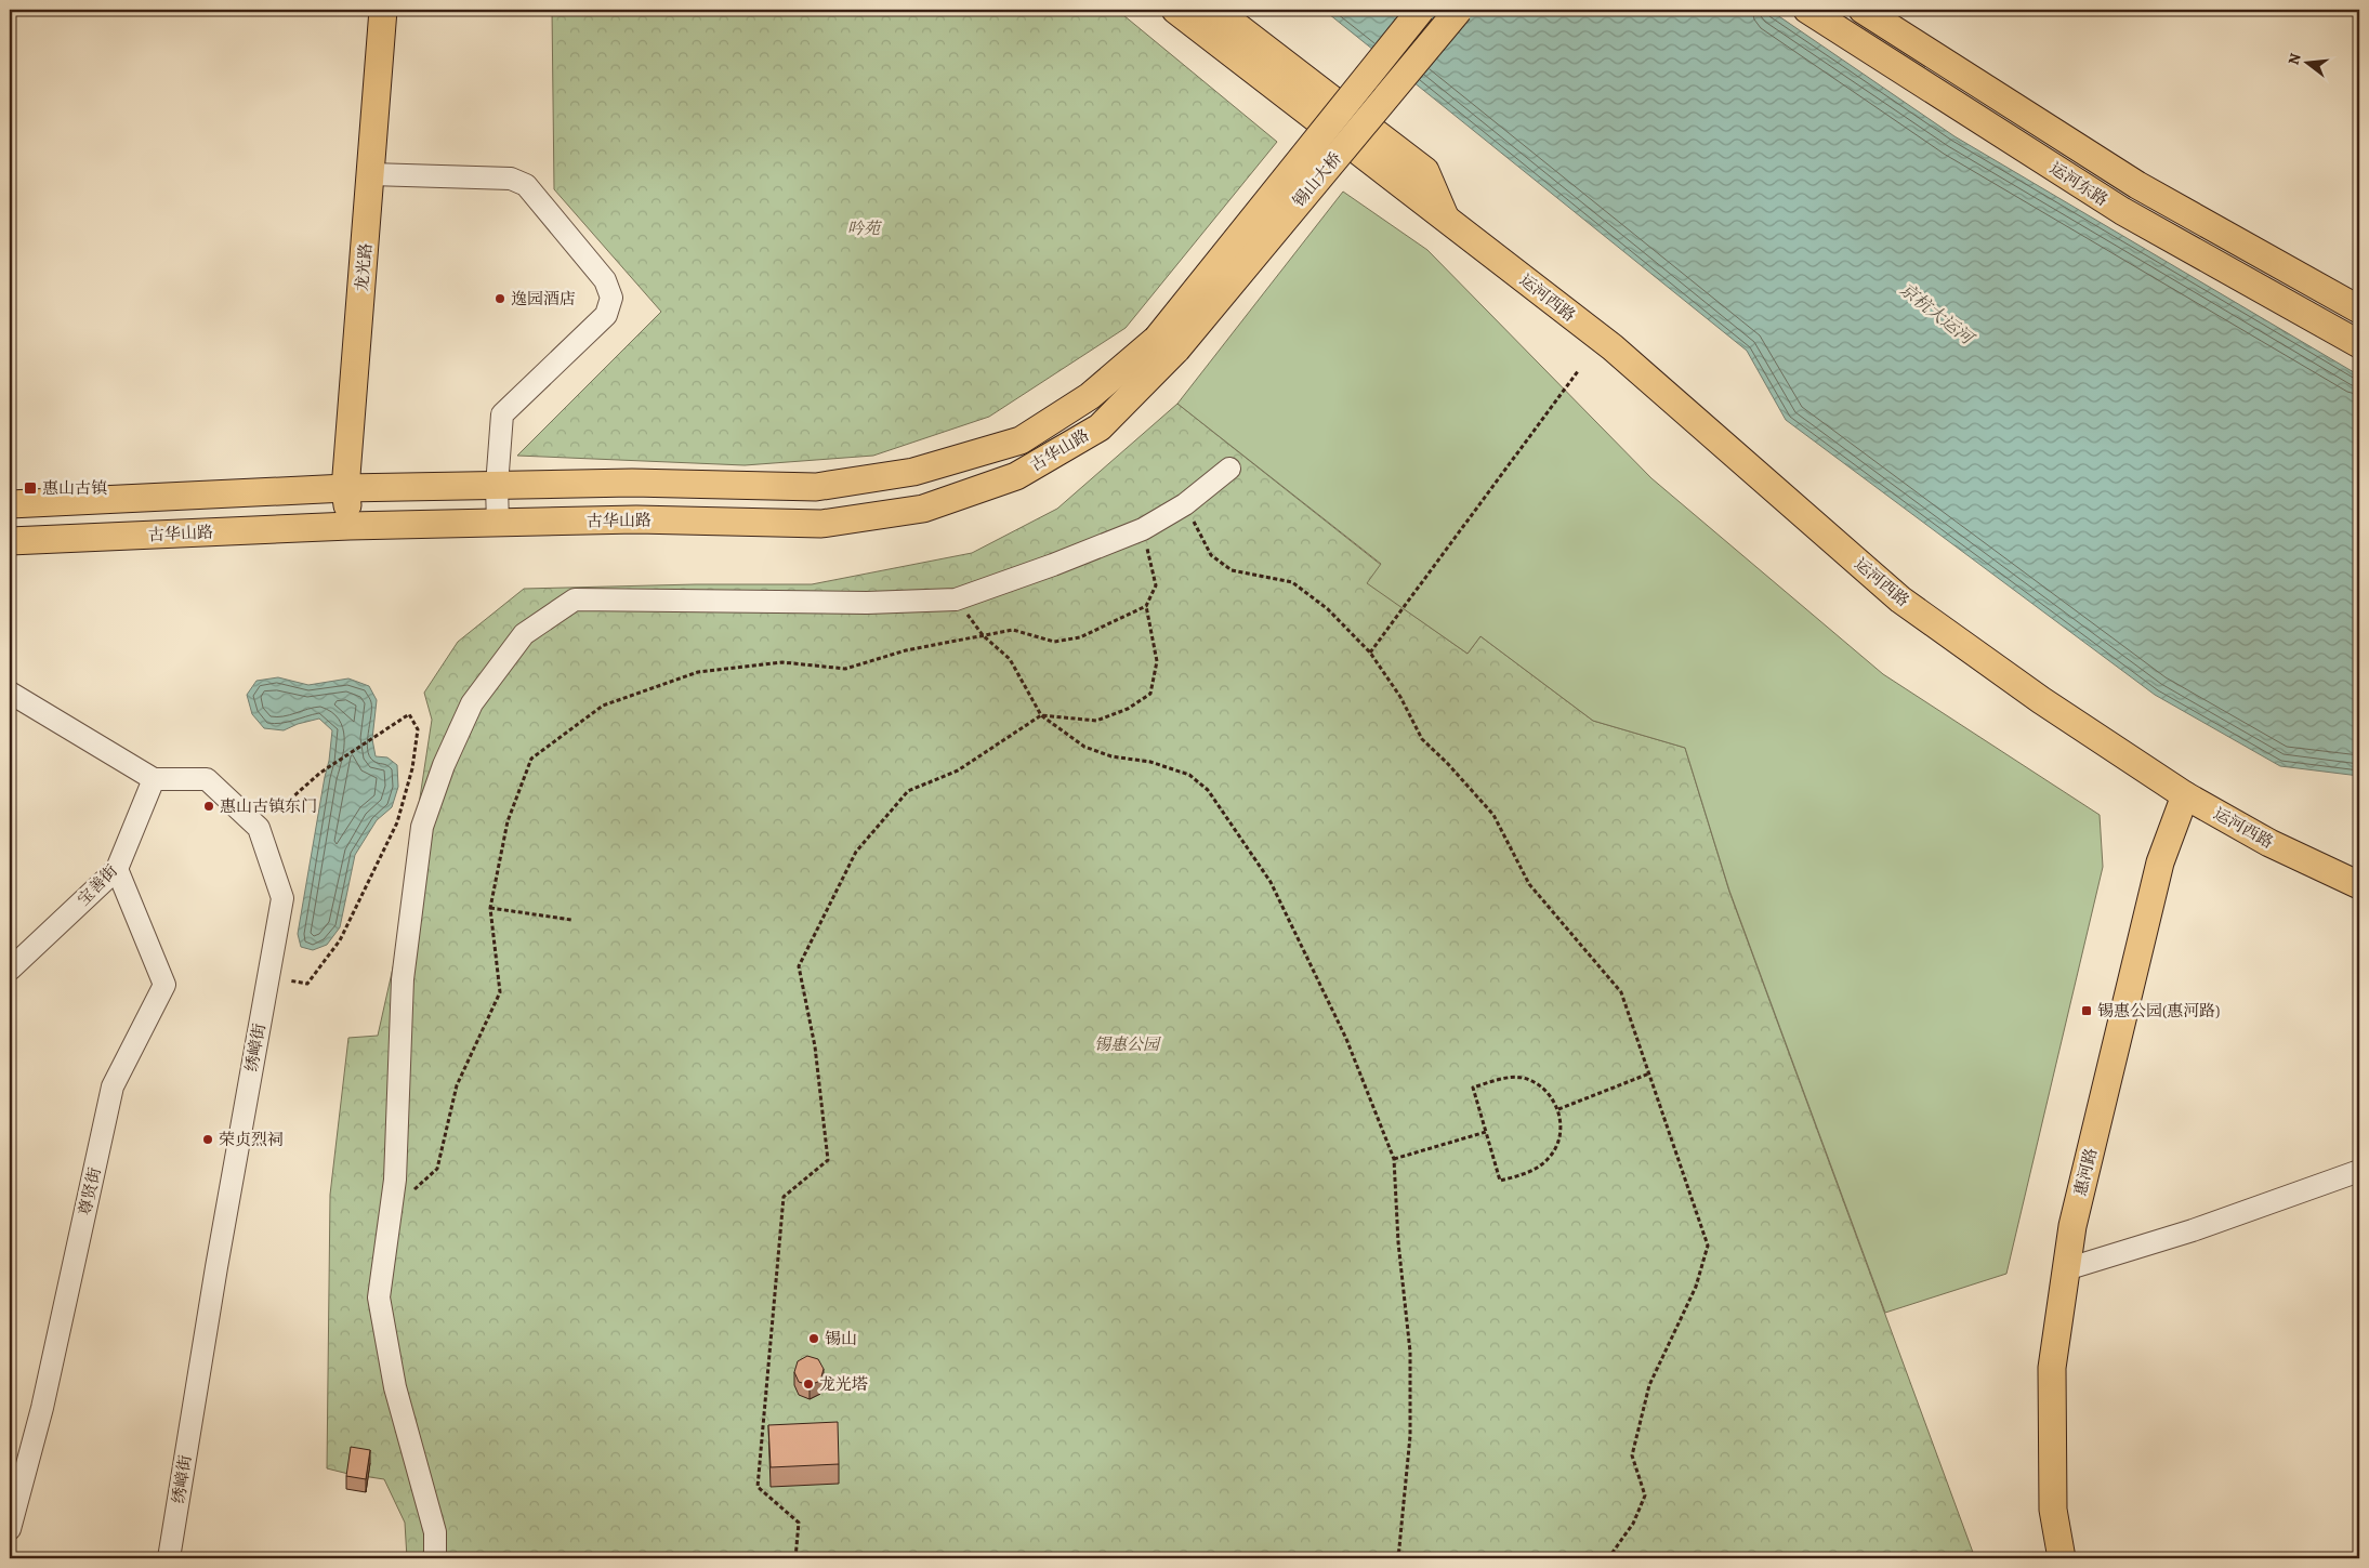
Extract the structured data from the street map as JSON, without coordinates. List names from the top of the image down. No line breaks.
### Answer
{"streets":{"main road":["锡山大桥","运河东路","龙光路","运河西路","古华山路","惠河路"],"street":["宝善街","绣嶂街","尊贤街"]},"crossings":[["锡山大桥","古华山路"],["龙光路","古华山路"],["运河西路","惠河路"],["宝善街","绣嶂街"],["宝善街","尊贤街"]],"water":["京杭大运河"],"parks":["吟苑","锡惠公园"],"places":{"other":["逸园酒店","惠山古镇东门","荣贞烈祠","锡山","龙光塔"],"transit":["惠山古镇","锡惠公园(惠河路)"]},"north":"left"}
